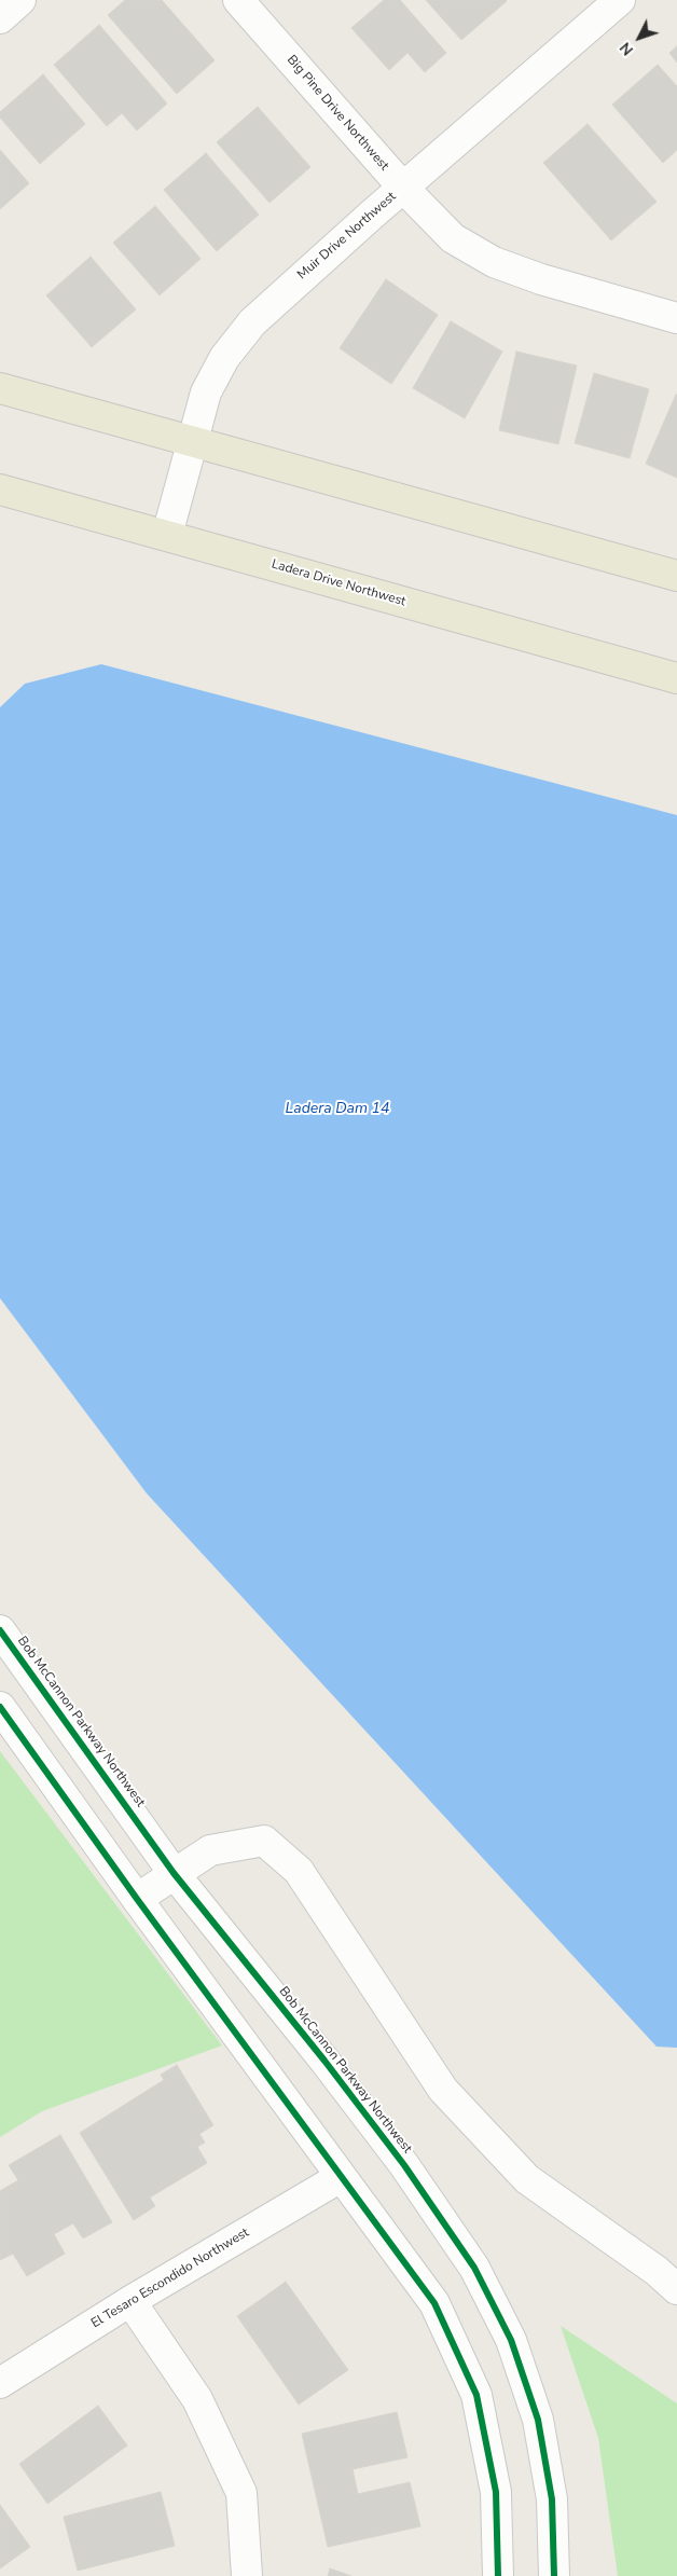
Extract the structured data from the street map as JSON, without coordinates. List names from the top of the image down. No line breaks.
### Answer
{"streets":{"main road":["Ladera Drive Northwest"],"street":["Big Pine Drive Northwest","Muir Drive Northwest","Bob McCannon Parkway Northwest","El Tesaro Escondido Northwest"]},"crossings":[["Big Pine Drive Northwest","Muir Drive Northwest"],["Muir Drive Northwest","Ladera Drive Northwest"]],"water":["Ladera Dam 14"],"north":"bottom left"}
